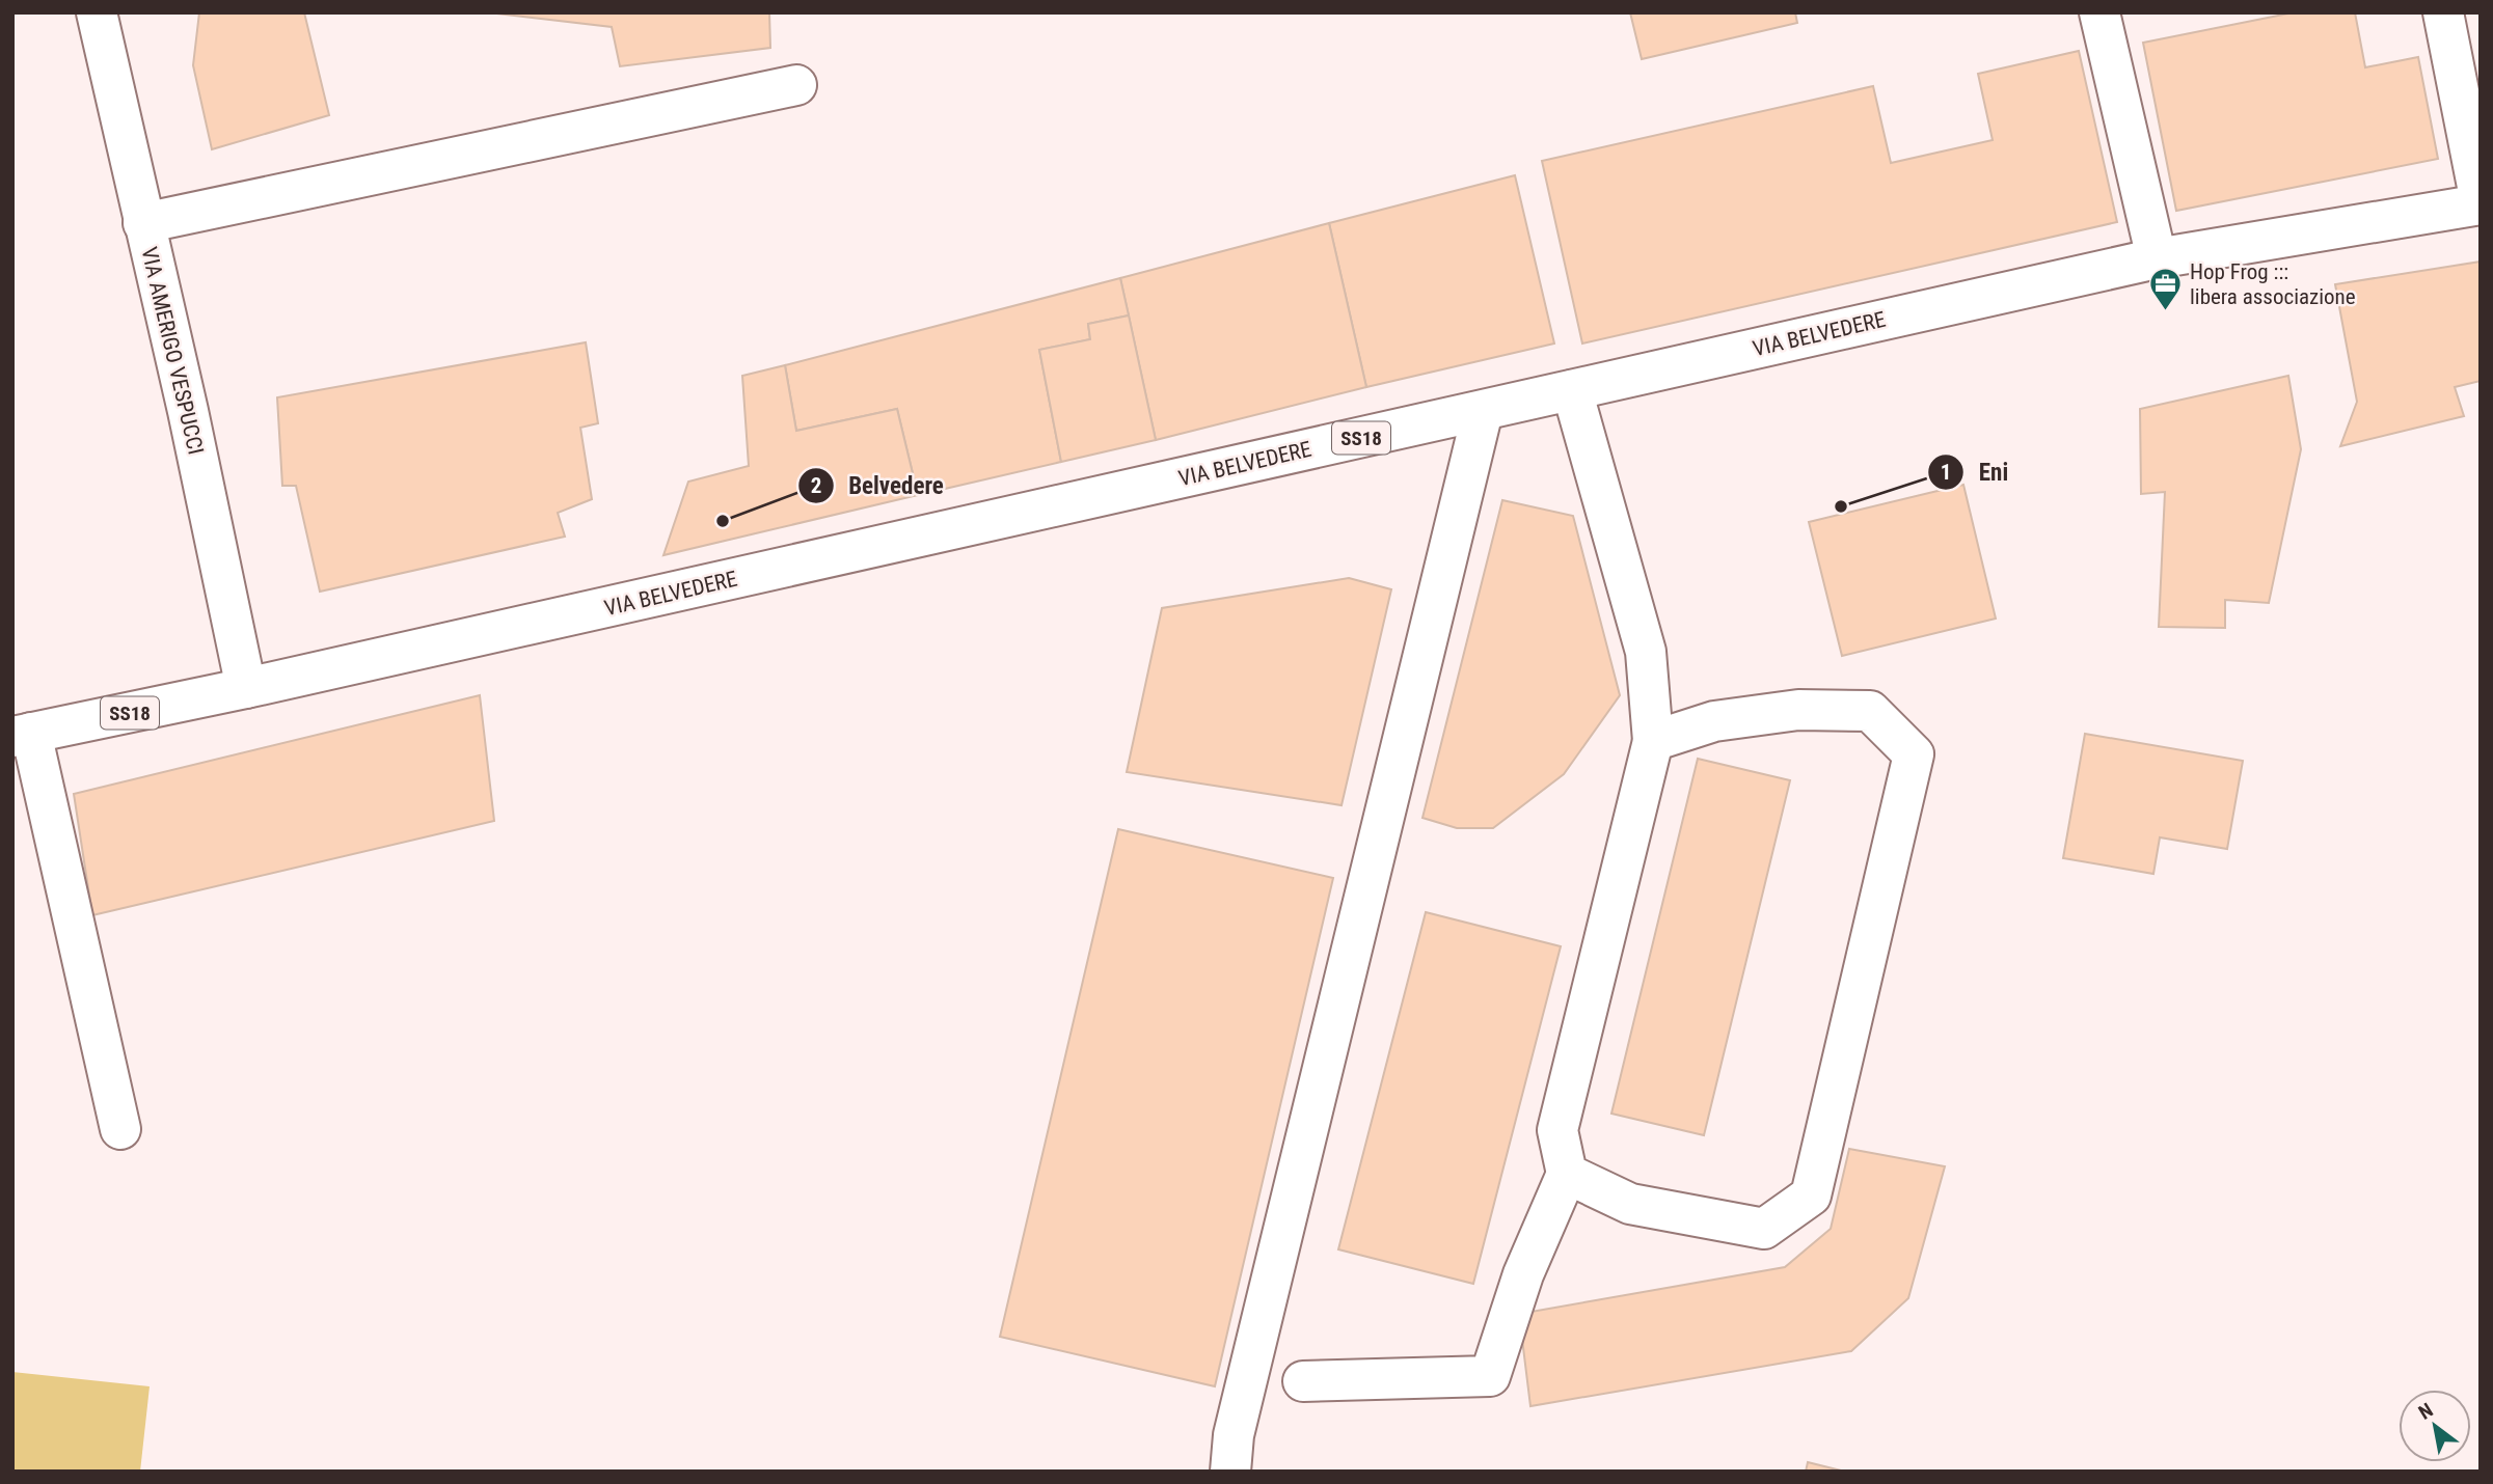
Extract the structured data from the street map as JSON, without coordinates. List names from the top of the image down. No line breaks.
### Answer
{"streets":{"main road":["VIA BELVEDERE","VIA AMERIGO VESPUCCI","SS18"]},"crossings":[["VIA BELVEDERE","VIA AMERIGO VESPUCCI"]],"places":{"office":["Hop Frog ::: libera associazione"],"other":["Eni","Belvedere"]},"north":"top left"}
